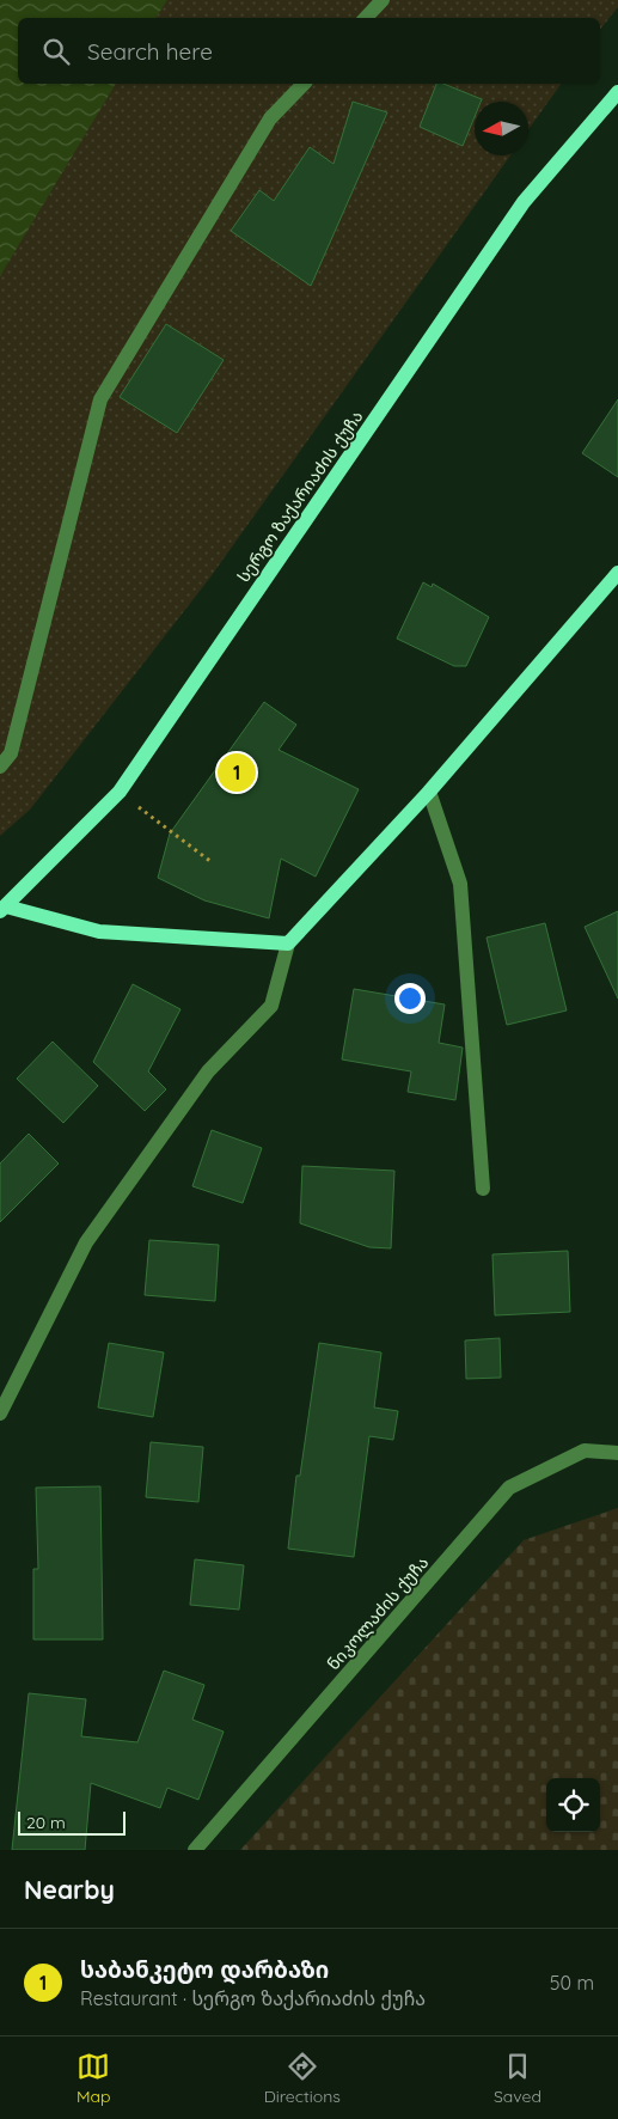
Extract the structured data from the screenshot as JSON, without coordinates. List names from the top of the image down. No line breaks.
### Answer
{"streets":{"main road":["სერგო ზაქარიაძის ქუჩა"],"street":["ნიკოლაძის ქუჩა"]},"scale_bar":"20 m","north":"left","page":{"search":"Search here","pins":"1","scale":"20 m","heading":"Nearby","list":[{"mark":"1","name":"საბანკეტო დარბაზი","note":"Restaurant · სერგო ზაქარიაძის ქუჩა","value":"50 m"}],"nav":["Map","Directions","Saved"]}}
